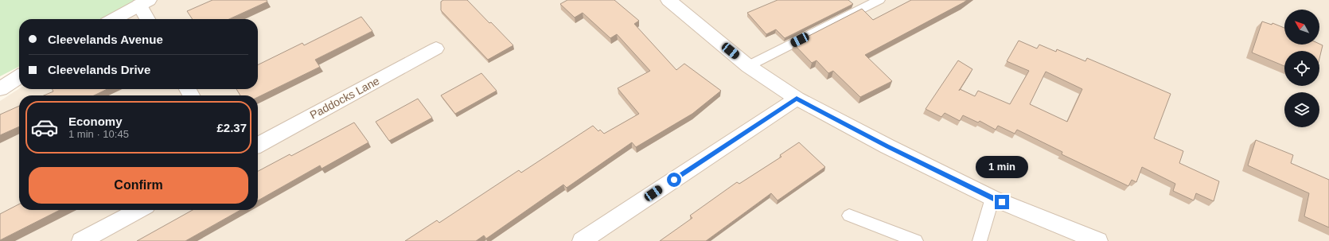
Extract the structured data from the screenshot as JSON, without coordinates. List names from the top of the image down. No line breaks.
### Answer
{"streets":{"street":["Paddocks Lane"]},"north":"top left","page":{"banner":["Cleevelands Avenue","Cleevelands Drive"],"list":[{"name":"Economy","note":"1 min · 10:45","value":"£2.37"}],"bubble":"1 min","buttons":"Confirm"}}
